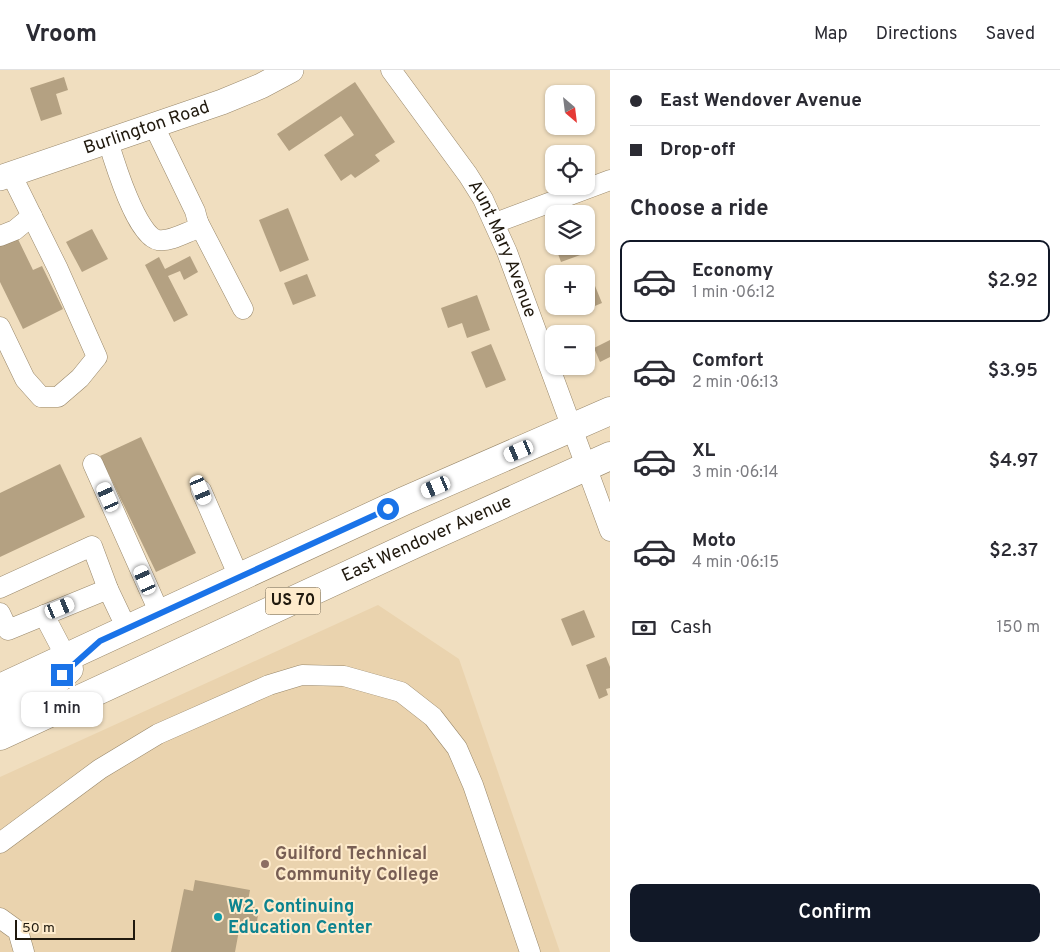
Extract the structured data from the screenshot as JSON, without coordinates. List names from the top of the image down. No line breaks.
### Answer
{"streets":{"highway":["East Wendover Avenue","US 70"],"main road":["Burlington Road"],"street":["Aunt Mary Avenue"]},"crossings":[["Aunt Mary Avenue","East Wendover Avenue"],["Aunt Mary Avenue","US 70"]],"places":["Guilford Technical Community College","W2, Continuing Education Center"],"scale_bar":"50 m","north":"bottom right","page":{"header":"Vroom","nav":["Map","Directions","Saved"],"banner":["East Wendover Avenue","Drop-off"],"map_buttons":["+","−"],"heading":"Choose a ride","list":[{"name":"Economy","note":"1 min · 06:12","value":"$2.92"},{"name":"Comfort","note":"2 min · 06:13","value":"$3.95"},{"name":"XL","note":"3 min · 06:14","value":"$4.97"},{"name":"Moto","note":"4 min · 06:15","value":"$2.37"}],"pay":["Cash","150 m"],"bubble":"1 min","buttons":"Confirm","scale":"50 m"}}
